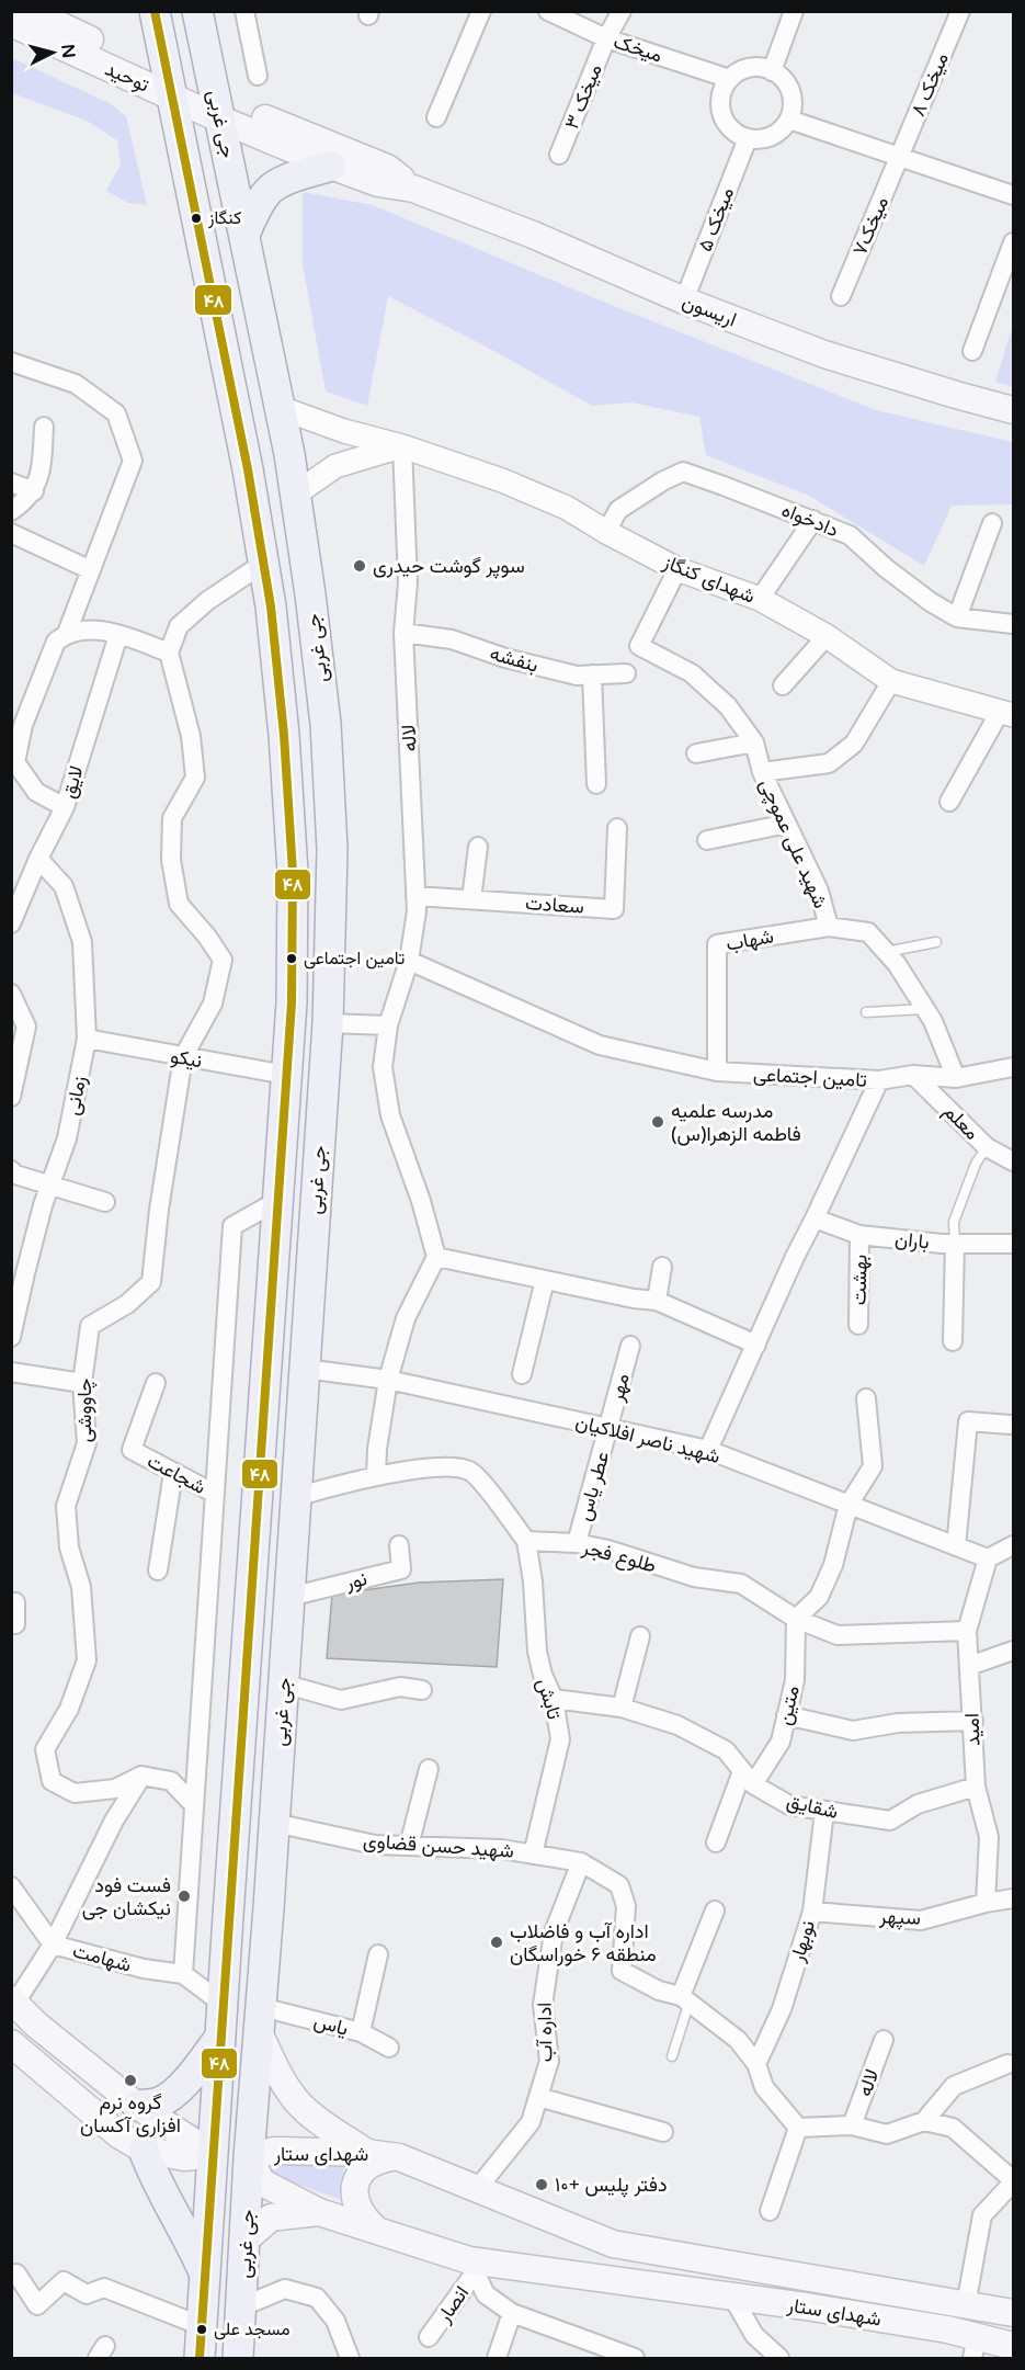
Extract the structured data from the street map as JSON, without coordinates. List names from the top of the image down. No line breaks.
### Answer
{"streets":{"main road":["توحید","جی غربی","اریسون","شهدای ستار"],"street":["میخک","میخک ۸","میخک ۳","میخک ۵","میخک۷","دادخواه","شهدای کنگاز","بنفشه","لاله","لایق","شهید علی عموچی","سعادت","شهاب","نیکو","تامین اجتماعی","زمانی","معلم","باران","بهشت","مهر","چاووشی","شهید ناصر افلاکیان","شجاعت","عطر یاس","طلوع فجر","نور","تابش","متین","امید","شقایق","شهید حسن قضاوی","سپهر","نوبهار","شهامت","یاس","اداره آب","انصار"]},"crossings":[["میخک","میخک ۳"],["میخک","میخک ۵"],["توحید","جی غربی"],["توحید","اریسون"],["میخک ۸","میخک۷"],["جی غربی","اریسون"],["جی غربی","شهدای کنگاز"],["جی غربی","نیکو"],["جی غربی","شهید ناصر افلاکیان"],["جی غربی","نور"],["جی غربی","شهید حسن قضاوی"],["جی غربی","یاس"],["جی غربی","شهدای ستار"],["میخک ۵","اریسون"],["دادخواه","شهدای کنگاز"],["شهدای کنگاز","لاله"],["شهدای کنگاز","شهید علی عموچی"],["بنفشه","لاله"],["لاله","سعادت"],["لاله","تامین اجتماعی"],["لایق","زمانی"],["شهید علی عموچی","شهاب"],["شهید علی عموچی","تامین اجتماعی"],["شهاب","تامین اجتماعی"],["نیکو","زمانی"],["نیکو","چاووشی"],["تامین اجتماعی","معلم"],["باران","بهشت"],["مهر","شهید ناصر افلاکیان"],["مهر","عطر یاس"],["شهید ناصر افلاکیان","عطر یاس"],["شهید ناصر افلاکیان","امید"],["عطر یاس","طلوع فجر"],["طلوع فجر","تابش"],["طلوع فجر","متین"],["طلوع فجر","امید"],["تابش","شقایق"],["تابش","شهید حسن قضاوی"],["متین","شقایق"],["امید","شقایق"],["امید","سپهر"],["شقایق","نوبهار"],["شهید حسن قضاوی","نوبهار"],["شهید حسن قضاوی","اداره آب"],["سپهر","نوبهار"],["اداره آب","شهدای ستار"],["شهدای ستار","انصار"]],"places":["کنگاز","سوپر گوشت حیدری","تامین اجتماعی","مدرسه علمیه فاطمه الزهرا(س)","فست فود نیکشان جی","اداره آب و فاضلاب منطقه ۶ خوراسگان","گروه نرم افزاری آکسان","دفتر پلیس +۱۰","مسجد علی"],"lines":["transit line ۴۸"],"north":"right"}
